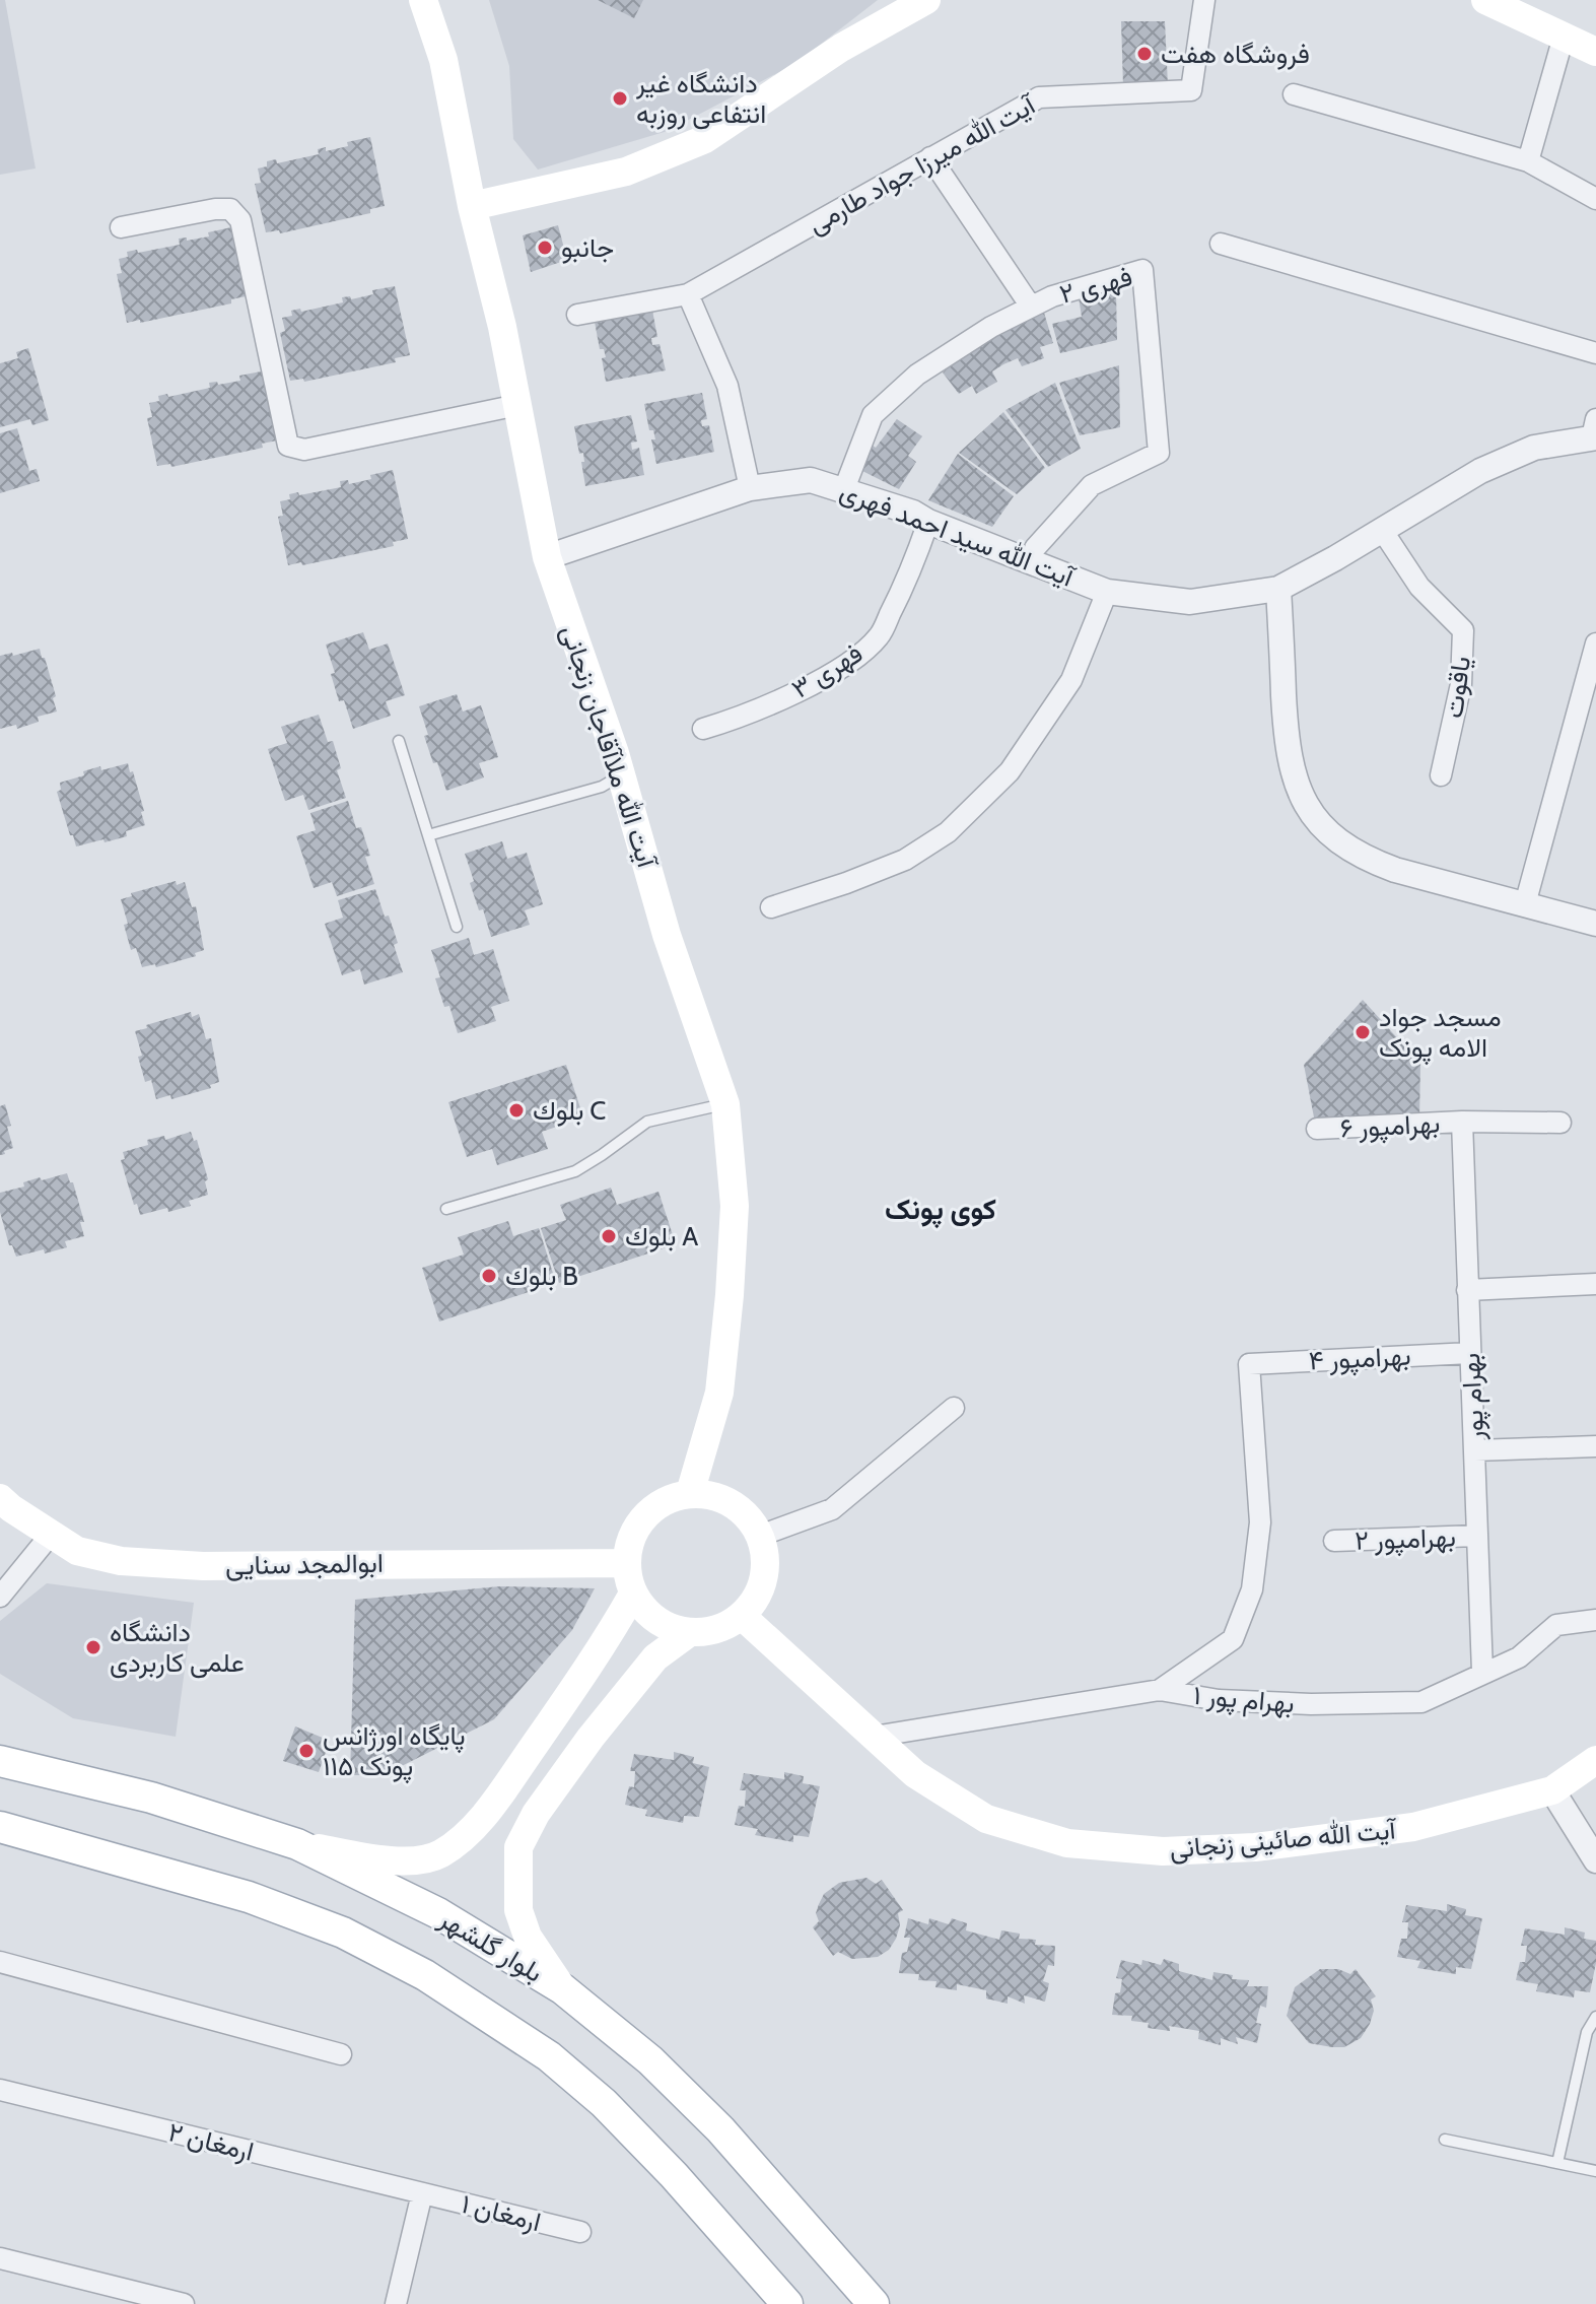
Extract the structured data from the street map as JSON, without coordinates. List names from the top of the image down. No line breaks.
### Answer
{"streets":{"main road":["آیت الله ملاآقاجان زنجانی","ابوالمجد سنایی","آیت الله صائینی زنجانی","بلوار گلشهر"],"street":["آیت الله میرزا جواد طارمی","فهری ۲","آیت الله سید احمد فهری","فهری ۳","یاقوت","بهرامپور ۶","بهرامپور ۴","بهرام پور","بهرامپور ۲","بهرام پور ۱","ارمغان ۲","ارمغان ۱"]},"crossings":[["فهری ۲","آیت الله سید احمد فهری"],["آیت الله سید احمد فهری","فهری ۳"],["آیت الله سید احمد فهری","یاقوت"],["آیت الله سید احمد فهری","آیت الله ملاآقاجان زنجانی"],["آیت الله ملاآقاجان زنجانی","ابوالمجد سنایی"],["آیت الله ملاآقاجان زنجانی","آیت الله صائینی زنجانی"],["بهرامپور ۶","بهرام پور"],["بهرامپور ۴","بهرام پور"],["بهرامپور ۴","بهرام پور ۱"],["بهرام پور","بهرامپور ۲"],["بهرام پور","بهرام پور ۱"],["ابوالمجد سنایی","آیت الله صائینی زنجانی"],["بهرام پور ۱","آیت الله صائینی زنجانی"],["ارمغان ۲","ارمغان ۱"]],"districts":["کوی پونک"],"places":["فروشگاه هفت","دانشگاه غیر انتفاعی روزبه","جانبو","مسجد جواد الامه پونک","بلوك C","بلوك A","بلوك B","دانشگاه علمی کاربردی","پایگاه اورژانس ۱۱۵ پونک"]}
